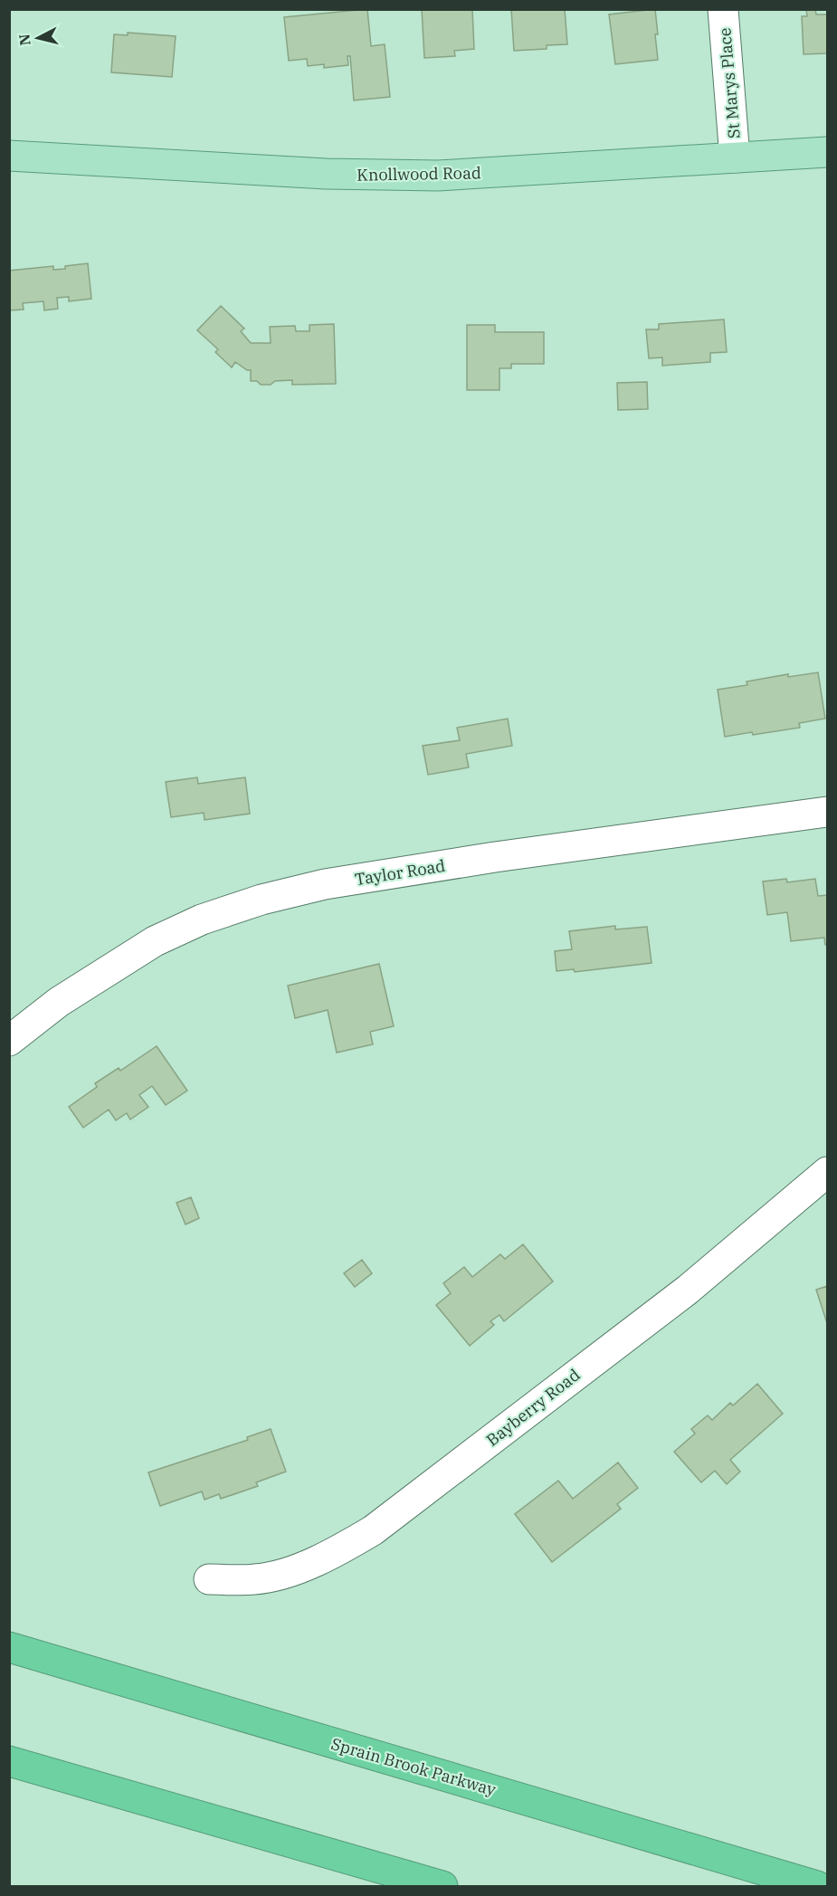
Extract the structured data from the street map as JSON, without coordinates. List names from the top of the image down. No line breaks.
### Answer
{"streets":{"highway":["Sprain Brook Parkway"],"main road":["Knollwood Road"],"street":["St Marys Place","Taylor Road","Bayberry Road"]},"crossings":[["St Marys Place","Knollwood Road"]],"north":"left"}
